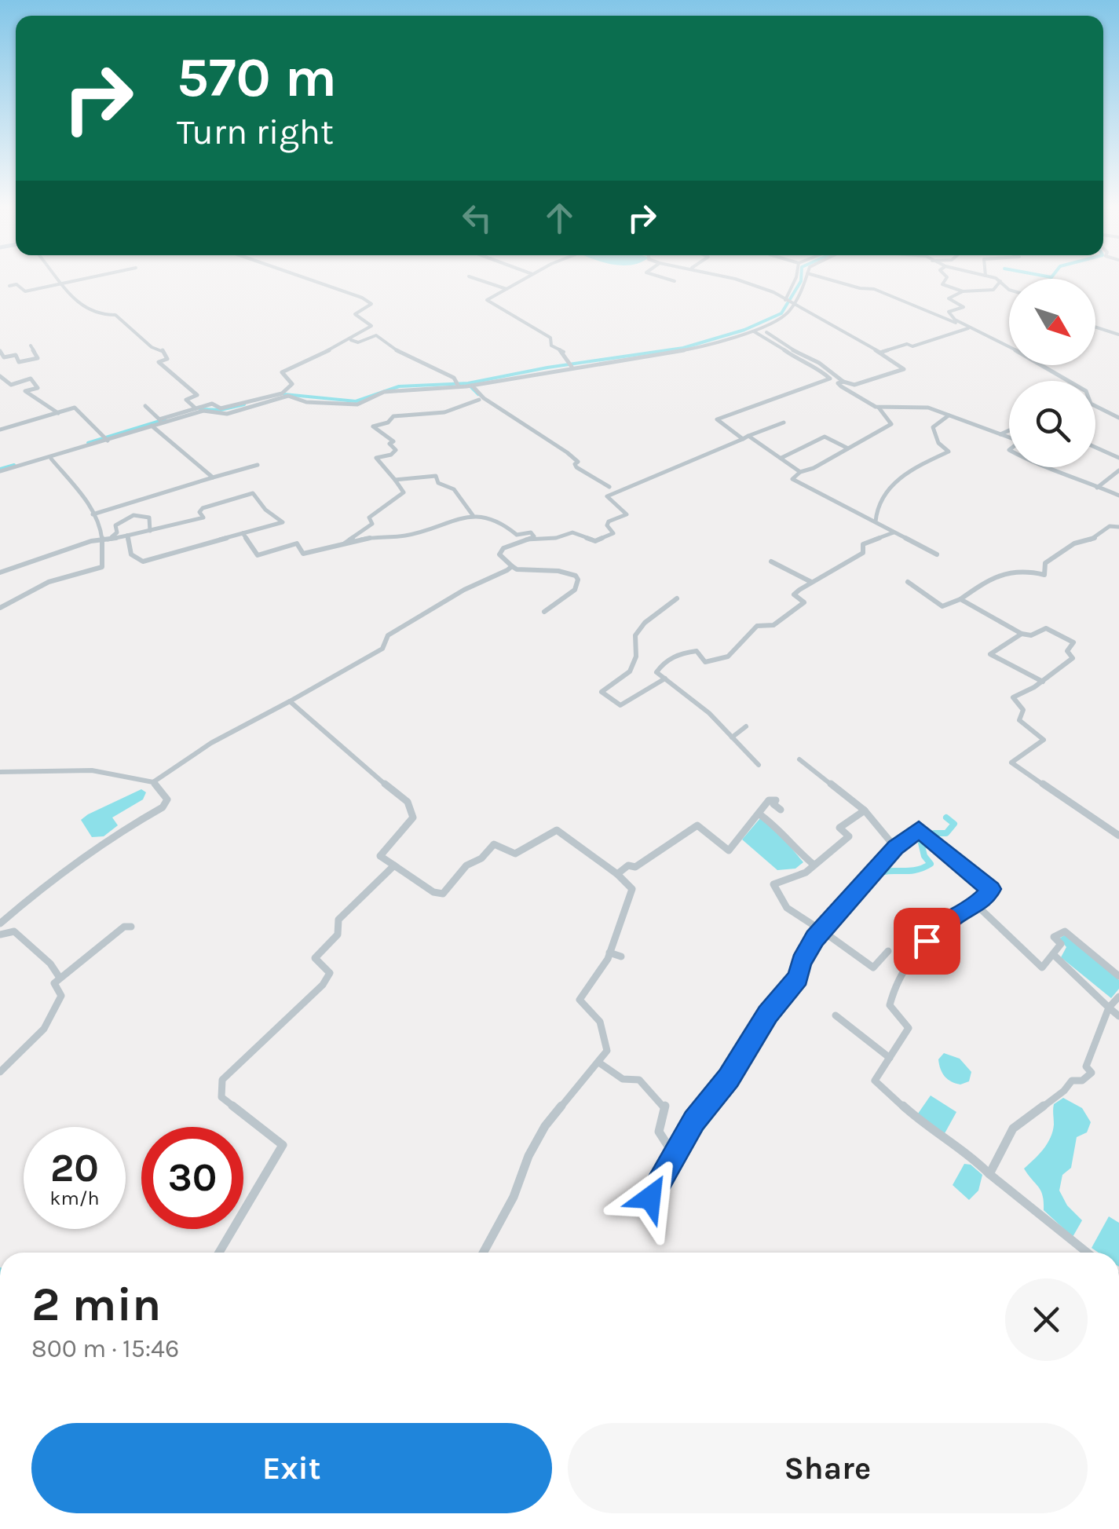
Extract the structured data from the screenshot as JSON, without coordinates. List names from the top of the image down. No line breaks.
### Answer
{"north":"bottom right","page":{"turn":["570 m","Turn right"],"speed":"20 km/h","limit":"30","heading":["2 min","800 m · 15:46"],"buttons":["Exit","Share"]}}
